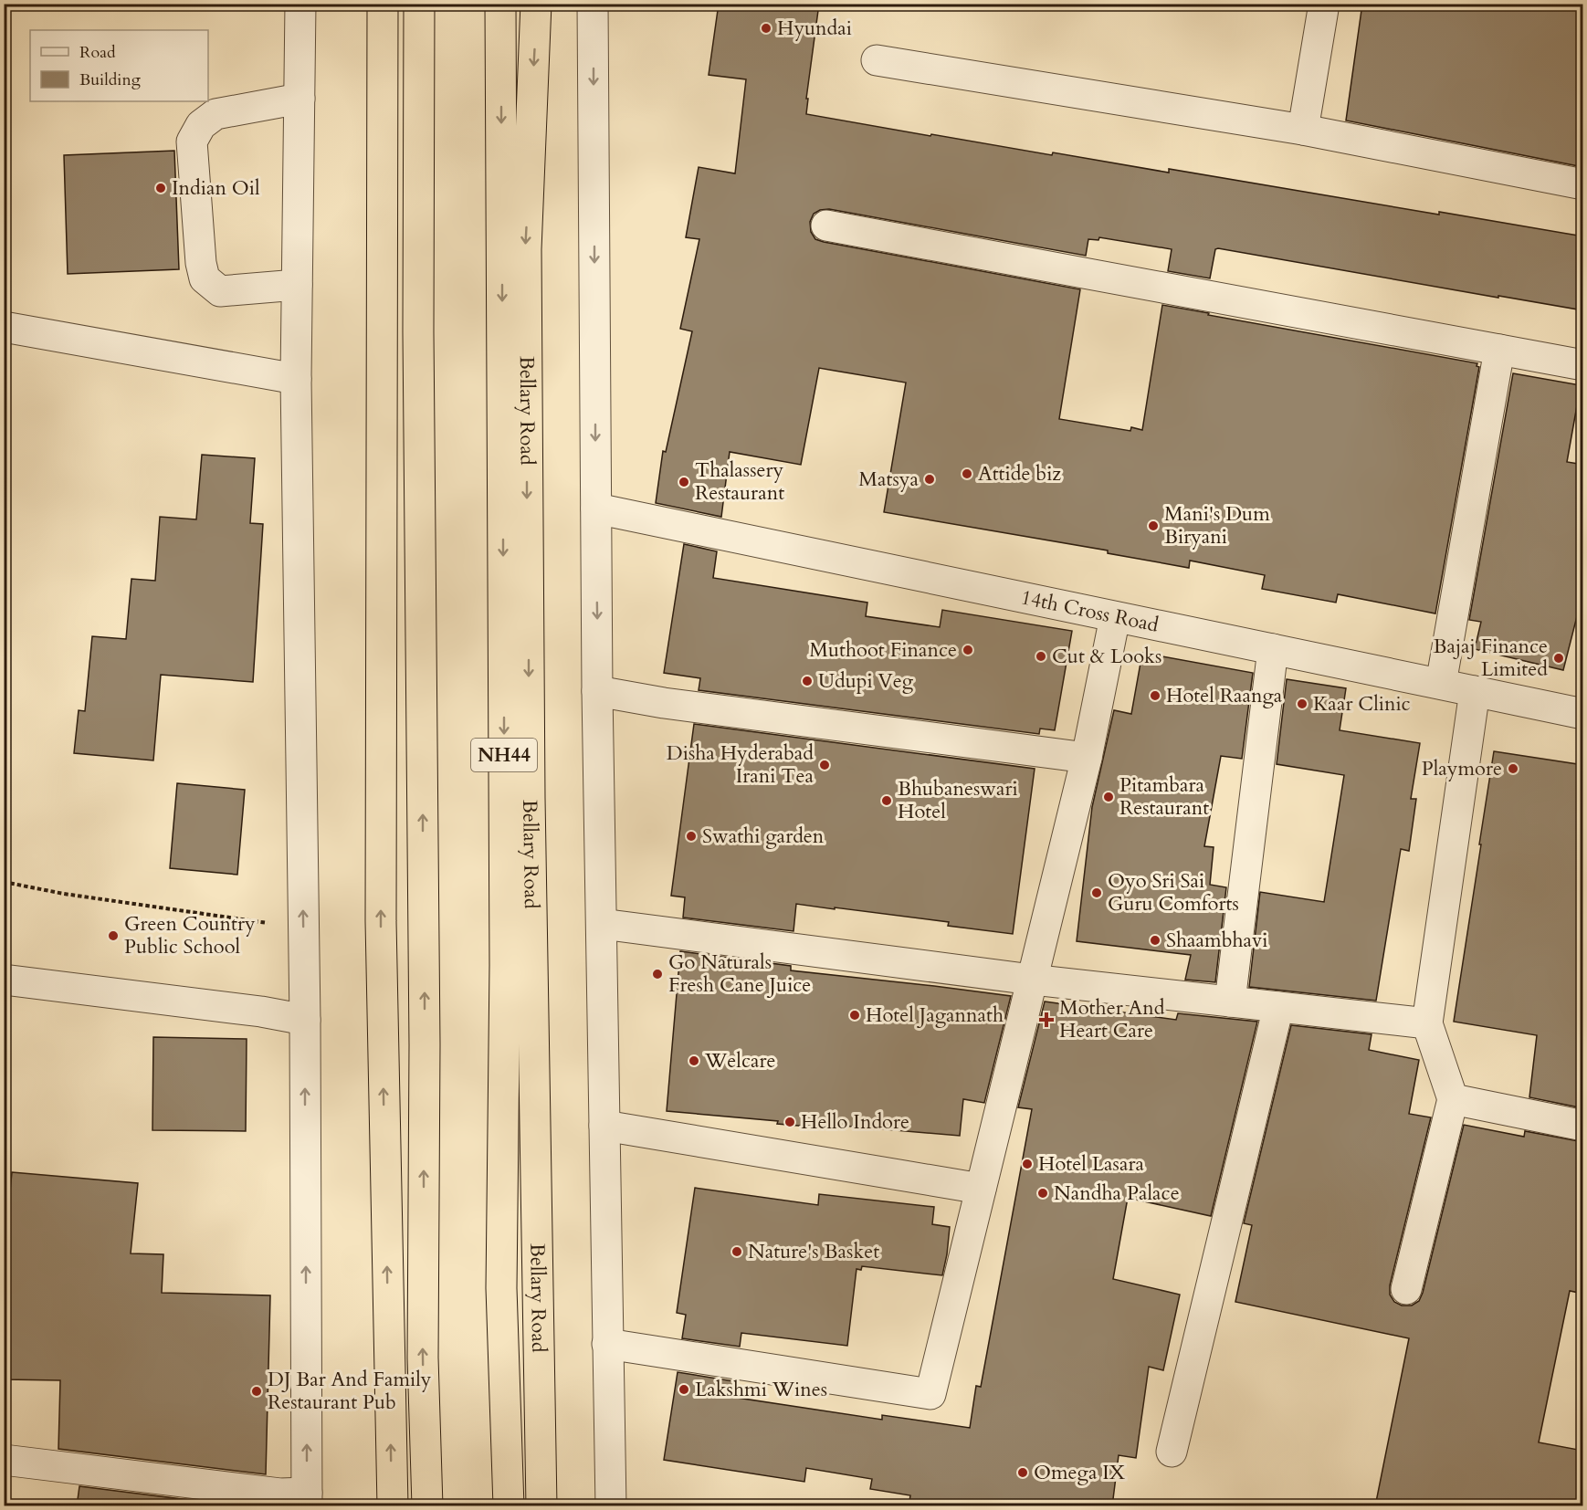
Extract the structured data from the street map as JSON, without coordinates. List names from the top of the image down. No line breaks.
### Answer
{"streets":{"highway":["Bellary Road","NH44"],"street":["14th Cross Road"]},"places":{"other":["Hyundai","Indian Oil","Attide biz","Matsya","Thalassery Restaurant","Mani's Dum Biryani","Muthoot Finance","Cut & Looks","Bajaj Finance Limited","Udupi Veg","Hotel Raanga","Kaar Clinic","Disha Hyderabad Irani Tea","Playmore","Pitambara Restaurant","Bhubaneswari Hotel","Swathi garden","Oyo Sri Sai Guru Comforts","Green Country Public School","Shaambhavi","Go Naturals Fresh Cane Juice","Hotel Jagannath","Welcare","Hello Indore","Hotel Lasara","Nandha Palace","Nature's Basket","Lakshmi Wines","DJ Bar And Family Restaurant Pub","Omega IX"],"health":["Mother And Heart Care"]},"legend":["Road","Building"]}
